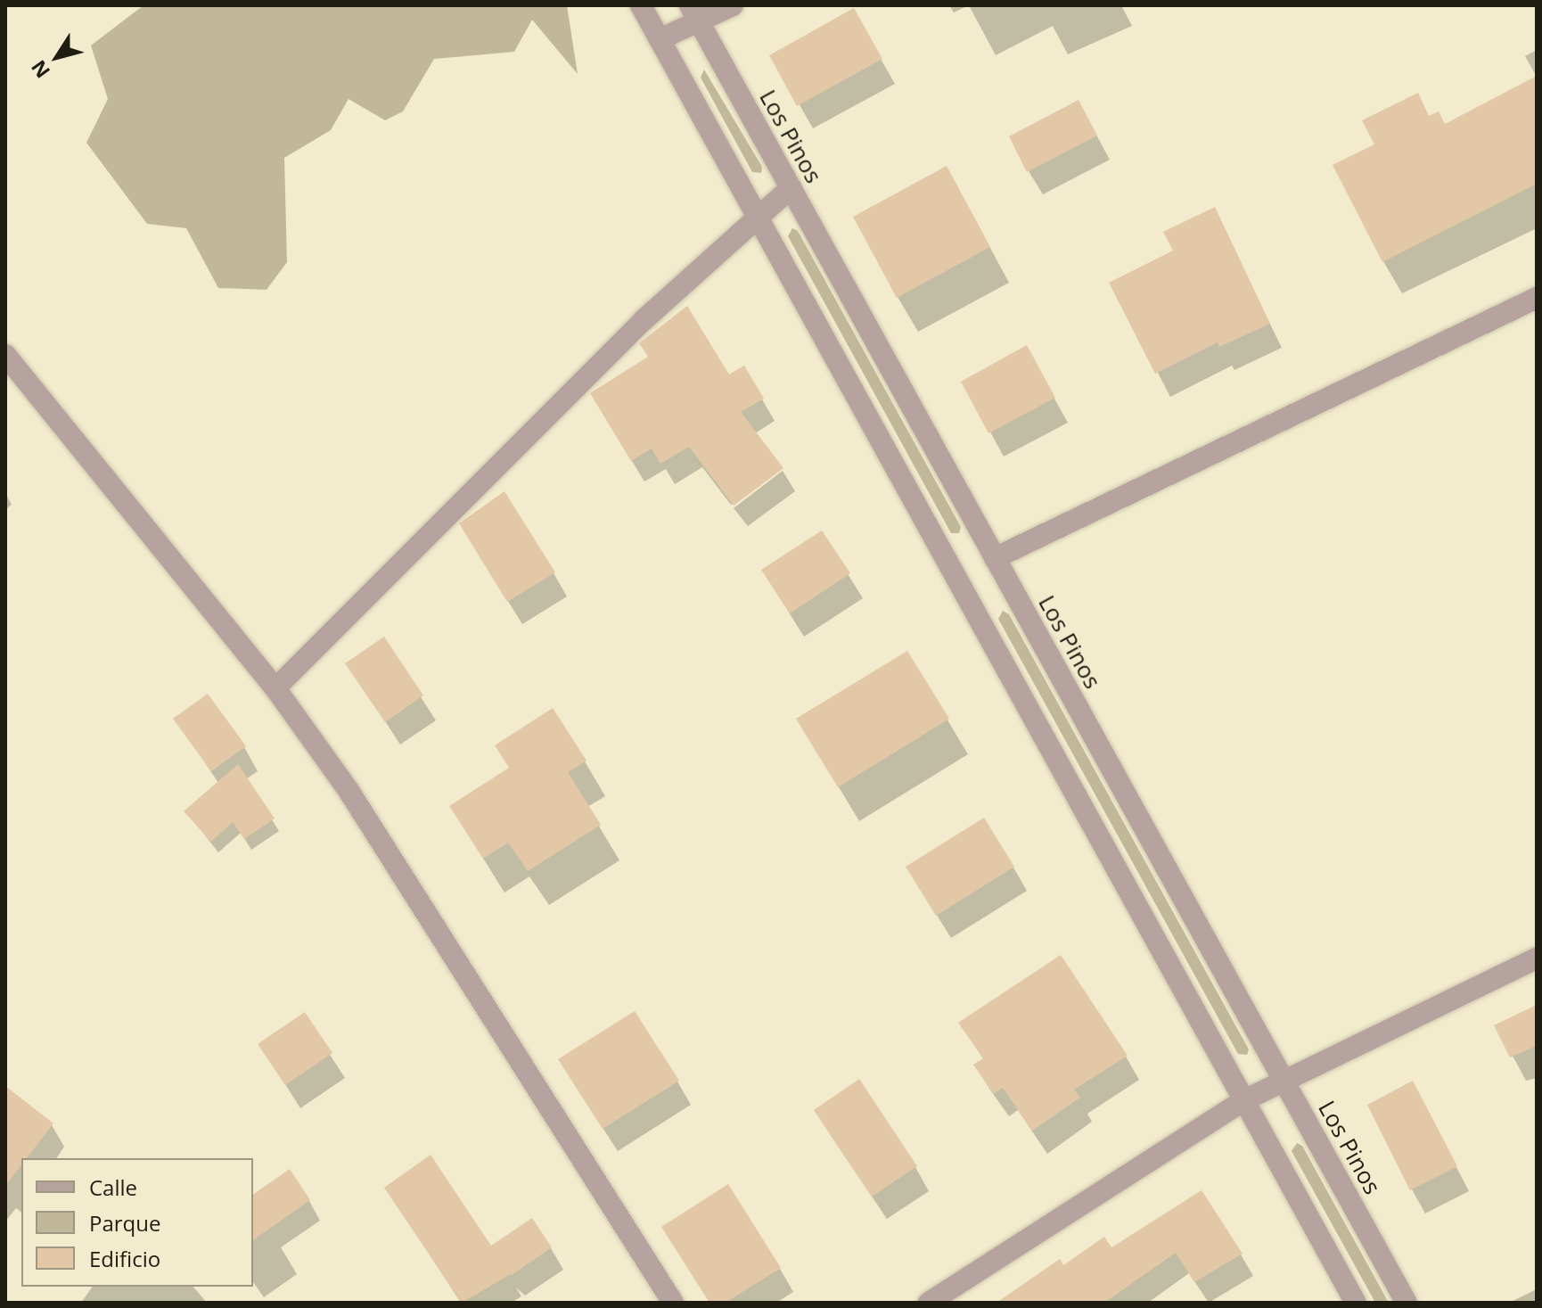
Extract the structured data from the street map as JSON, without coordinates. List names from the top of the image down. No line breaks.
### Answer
{"streets":{"street":["Los Pinos"]},"legend":["Calle","Parque","Edificio"],"north":"bottom left"}
